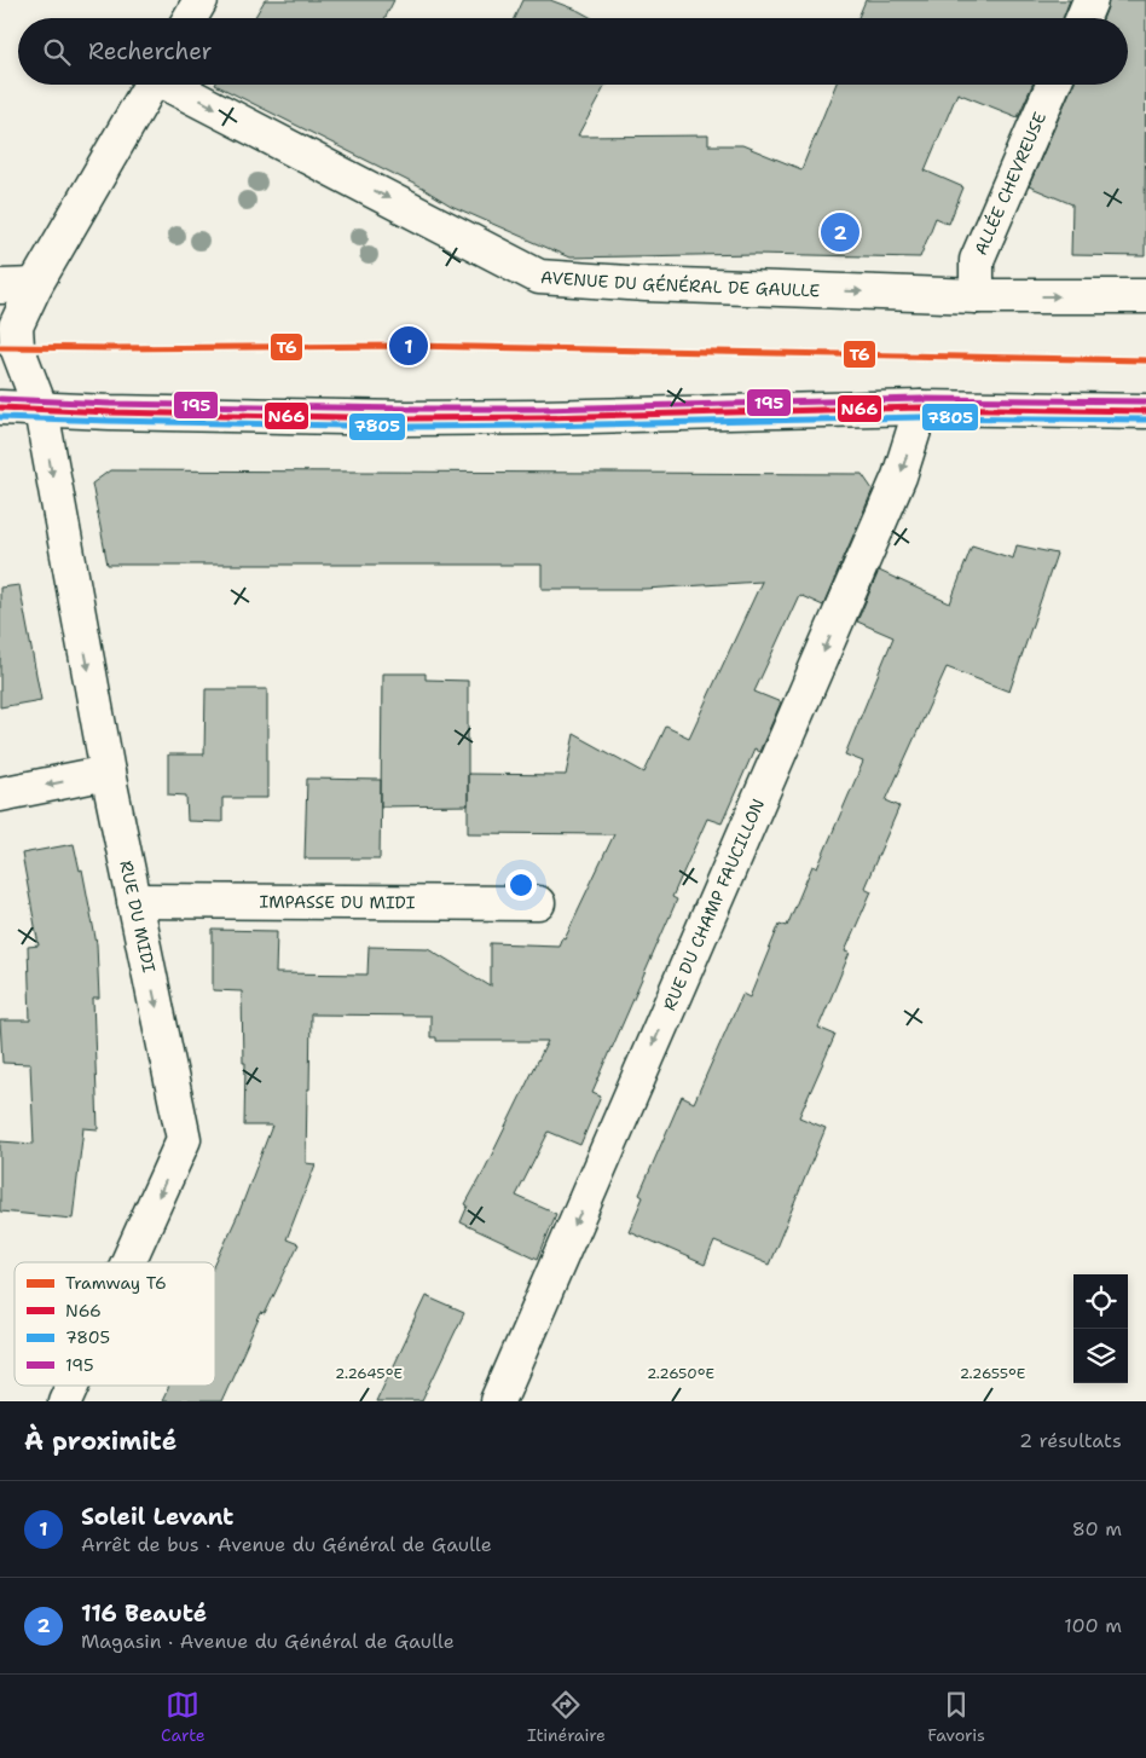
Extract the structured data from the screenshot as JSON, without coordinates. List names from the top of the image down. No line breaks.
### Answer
{"streets":{"street":["ALLÉE CHEVREUSE","AVENUE DU GÉNÉRAL DE GAULLE","IMPASSE DU MIDI","RUE DU CHAMP FAUCILLON","RUE DU MIDI"]},"crossings":[["ALLÉE CHEVREUSE","AVENUE DU GÉNÉRAL DE GAULLE"],["IMPASSE DU MIDI","RUE DU MIDI"]],"one_way":["RUE DU CHAMP FAUCILLON","RUE DU MIDI"],"lines":["tram line T6","transit line 195","transit line N66","transit line 7805"],"legend":["Tramway T6","N66","7805","195"],"page":{"search":"Rechercher","pins":["2","1"],"heading":["À proximité","2 résultats"],"list":[{"mark":"1","name":"Soleil Levant","note":"Arrêt de bus · Avenue du Général de Gaulle","value":"80 m"},{"mark":"2","name":"116 Beauté","note":"Magasin · Avenue du Général de Gaulle","value":"100 m"}],"nav":["Carte","Itinéraire","Favoris"]},"coordinates":["2.2645°E","2.2650°E","2.2655°E"]}
